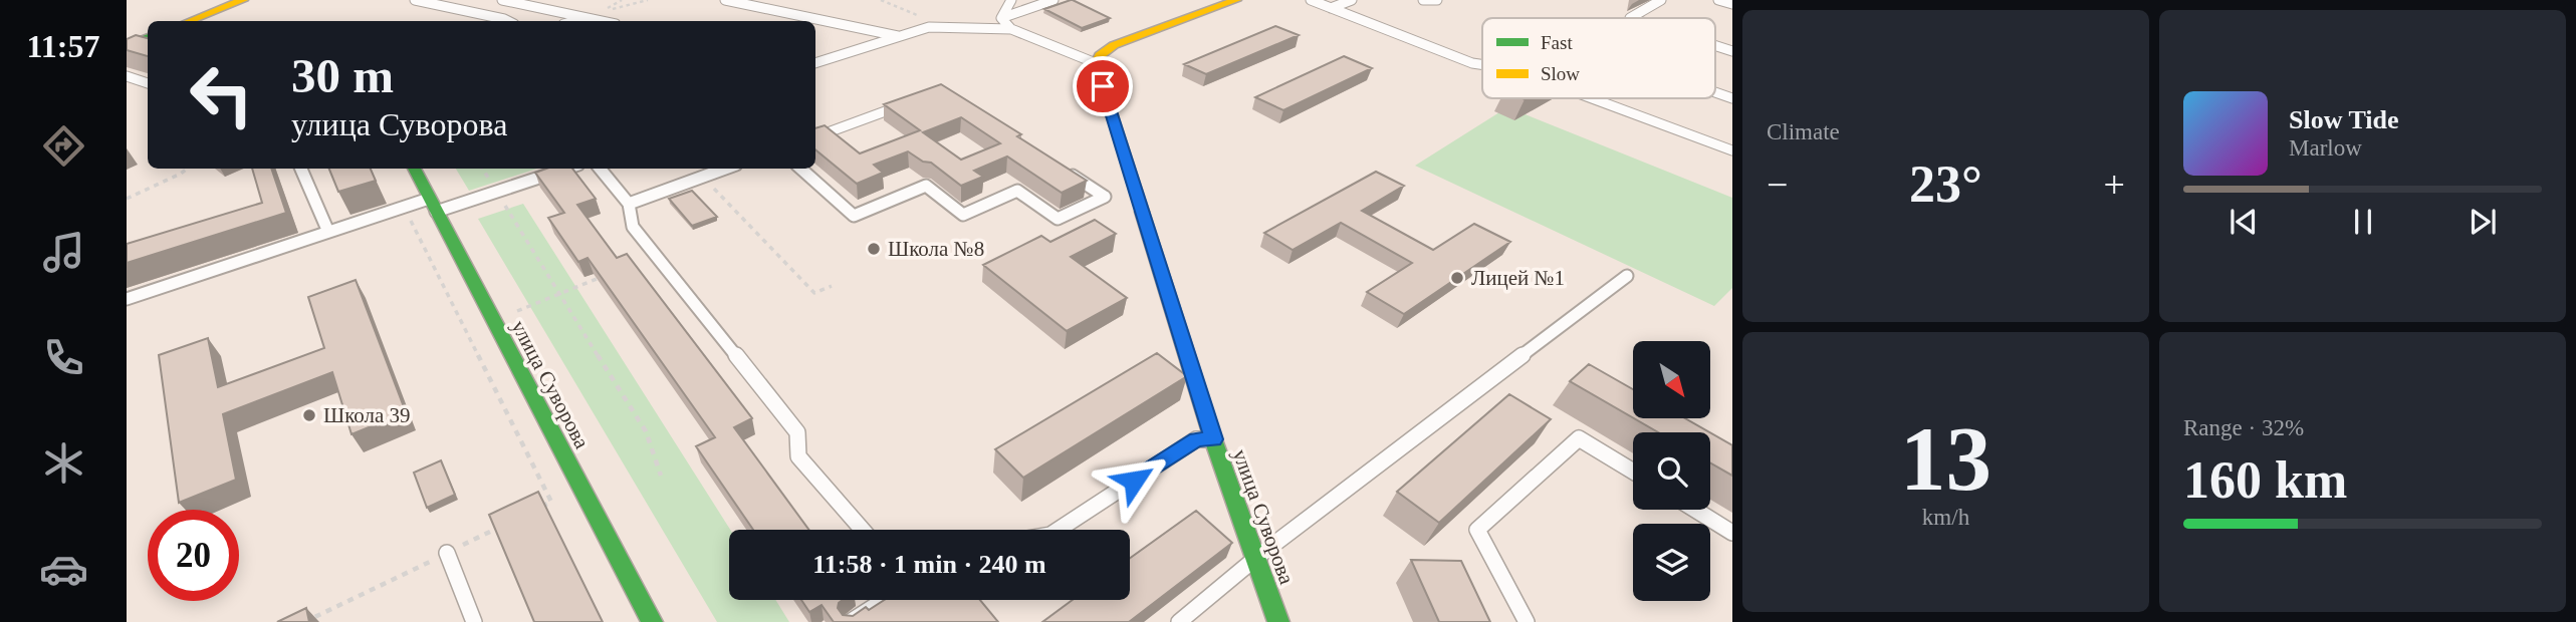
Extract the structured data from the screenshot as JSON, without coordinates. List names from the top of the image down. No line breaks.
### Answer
{"streets":{"street":["улица Суворова"]},"places":["Школа №8","Лицей №1","Школа 39"],"legend":["Fast","Slow"],"north":"bottom right","page":{"tabs":"11:57","tile":["Climate",["13","km/h"],["Range · 32%","160 km"]],"turn":["30 m","улица Суворова"],"song":["Slow Tide","Marlow"],"heat":["−","23°","+"],"limit":"20","trip":"11:58 · 1 min · 240 m"}}
